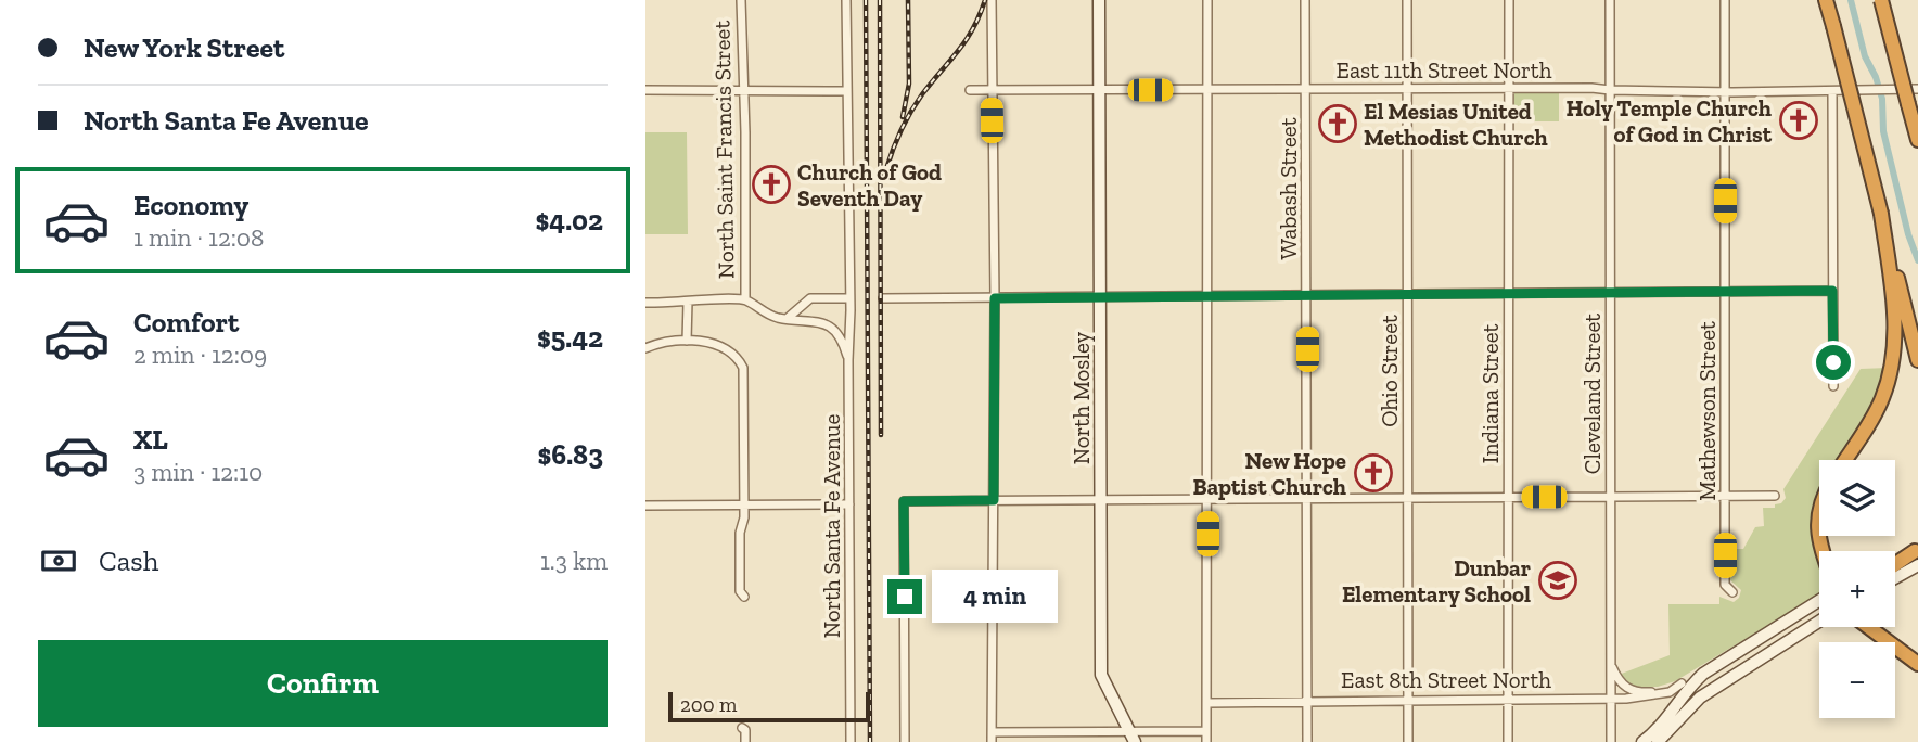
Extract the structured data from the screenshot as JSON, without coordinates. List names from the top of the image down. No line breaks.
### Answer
{"streets":{"street":["East 11th Street North","North Saint Francis Street","Wabash Street","Ohio Street","Indiana Street","Cleveland Street","North Mosley","Mathewson Street","North Santa Fe Avenue","East 8th Street North"]},"crossings":[["East 11th Street North","Wabash Street"],["East 11th Street North","Ohio Street"],["East 11th Street North","Indiana Street"],["East 11th Street North","Cleveland Street"],["East 11th Street North","North Mosley"],["East 11th Street North","Mathewson Street"],["Wabash Street","East 8th Street North"],["Ohio Street","East 8th Street North"],["Indiana Street","East 8th Street North"],["Cleveland Street","East 8th Street North"]],"places":{"church":["Holy Temple Church of God in Christ","El Mesias United Methodist Church","Church of God Seventh Day","New Hope Baptist Church"],"school or university":["Dunbar Elementary School"]},"scale_bar":"200 m","page":{"banner":["New York Street","North Santa Fe Avenue"],"list":[{"name":"Economy","note":"1 min · 12:08","value":"$4.02"},{"name":"Comfort","note":"2 min · 12:09","value":"$5.42"},{"name":"XL","note":"3 min · 12:10","value":"$6.83"}],"map_buttons":["+","−"],"pay":["Cash","1.3 km"],"bubble":"4 min","buttons":"Confirm","scale":"200 m"}}
